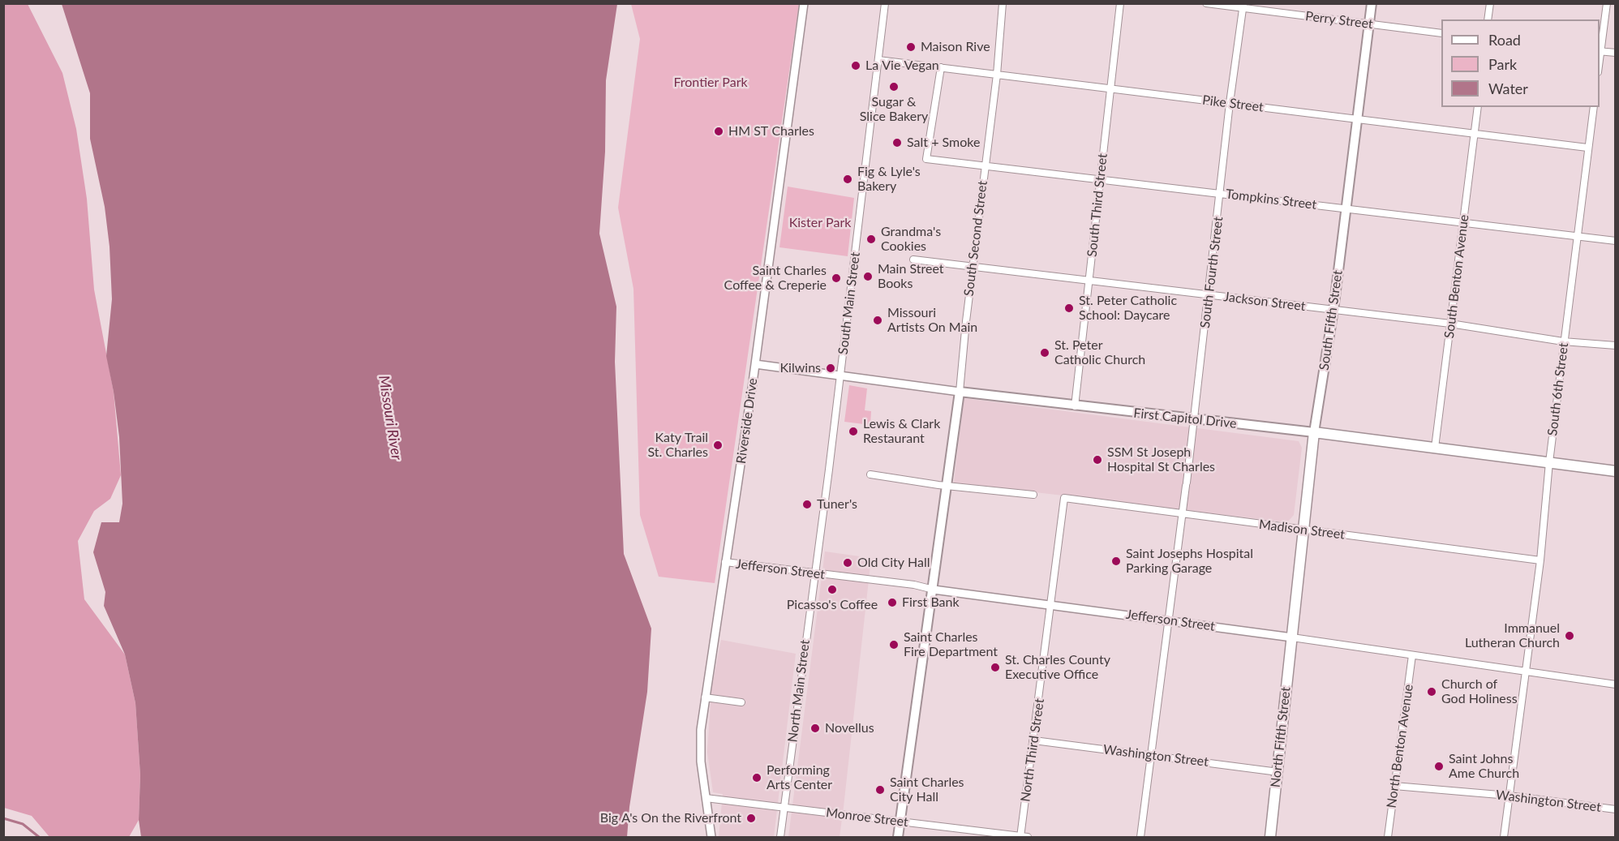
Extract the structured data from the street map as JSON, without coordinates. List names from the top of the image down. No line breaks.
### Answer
{"streets":{"main road":["South Second Street","South Fifth Street","First Capitol Drive","North Fifth Street"],"street":["Perry Street","Pike Street","Tompkins Street","South Third Street","South Fourth Street","South Benton Avenue","Jackson Street","South Main Street","South 6th Street","Riverside Drive","Madison Street","Jefferson Street","North Main Street","North Benton Avenue","North Third Street","Washington Street","Monroe Street"]},"crossings":[["Perry Street","South Fourth Street"],["Perry Street","South Fifth Street"],["Pike Street","Tompkins Street"],["Pike Street","South Third Street"],["Pike Street","South Second Street"],["Pike Street","South Fourth Street"],["Pike Street","South Benton Avenue"],["Pike Street","South Main Street"],["Pike Street","South Fifth Street"],["Pike Street","South 6th Street"],["Tompkins Street","South Third Street"],["Tompkins Street","South Second Street"],["Tompkins Street","South Fourth Street"],["Tompkins Street","South Benton Avenue"],["Tompkins Street","South Fifth Street"],["Tompkins Street","South 6th Street"],["South Third Street","Jackson Street"],["South Third Street","First Capitol Drive"],["South Second Street","Jackson Street"],["South Second Street","First Capitol Drive"],["South Second Street","Jefferson Street"],["South Second Street","Monroe Street"],["South Fourth Street","Jackson Street"],["South Fourth Street","First Capitol Drive"],["South Fourth Street","Madison Street"],["South Fourth Street","Jefferson Street"],["South Fourth Street","Washington Street"],["South Benton Avenue","Jackson Street"],["South Benton Avenue","First Capitol Drive"],["Jackson Street","South Fifth Street"],["Jackson Street","South 6th Street"],["South Main Street","First Capitol Drive"],["South Main Street","Jefferson Street"],["South Main Street","North Main Street"],["South Fifth Street","First Capitol Drive"],["South Fifth Street","Madison Street"],["South Fifth Street","Jefferson Street"],["South Fifth Street","North Fifth Street"],["South 6th Street","First Capitol Drive"],["South 6th Street","Madison Street"],["South 6th Street","Jefferson Street"],["South 6th Street","Washington Street"],["First Capitol Drive","Riverside Drive"],["Riverside Drive","Jefferson Street"],["Riverside Drive","Monroe Street"],["Madison Street","Jefferson Street"],["Madison Street","North Third Street"],["Jefferson Street","North Main Street"],["Jefferson Street","North Fifth Street"],["Jefferson Street","North Benton Avenue"],["Jefferson Street","North Third Street"],["North Main Street","Monroe Street"],["North Fifth Street","Washington Street"],["North Benton Avenue","Washington Street"],["North Third Street","Washington Street"],["North Third Street","Monroe Street"]],"water":["Missouri River"],"parks":["Frontier Park","Kister Park"],"places":["Maison Rive","La Vie Vegan","Sugar & Slice Bakery","HM ST Charles","Salt + Smoke","Fig & Lyle's Bakery","Grandma's Cookies","Main Street Books","Saint Charles Coffee & Creperie","St. Peter Catholic School: Daycare","Missouri Artists On Main","St. Peter Catholic Church","Kilwins","Lewis & Clark Restaurant","Katy Trail St. Charles","SSM St Joseph Hospital St Charles","Tuner's","Saint Josephs Hospital Parking Garage","Old City Hall","Picasso's Coffee","First Bank","Immanuel Lutheran Church","Saint Charles Fire Department","St. Charles County Executive Office","Church of God Holiness","Novellus","Saint Johns Ame Church","Performing Arts Center","Saint Charles City Hall","Big A's On the Riverfront"],"legend":["Road","Park","Water"]}
